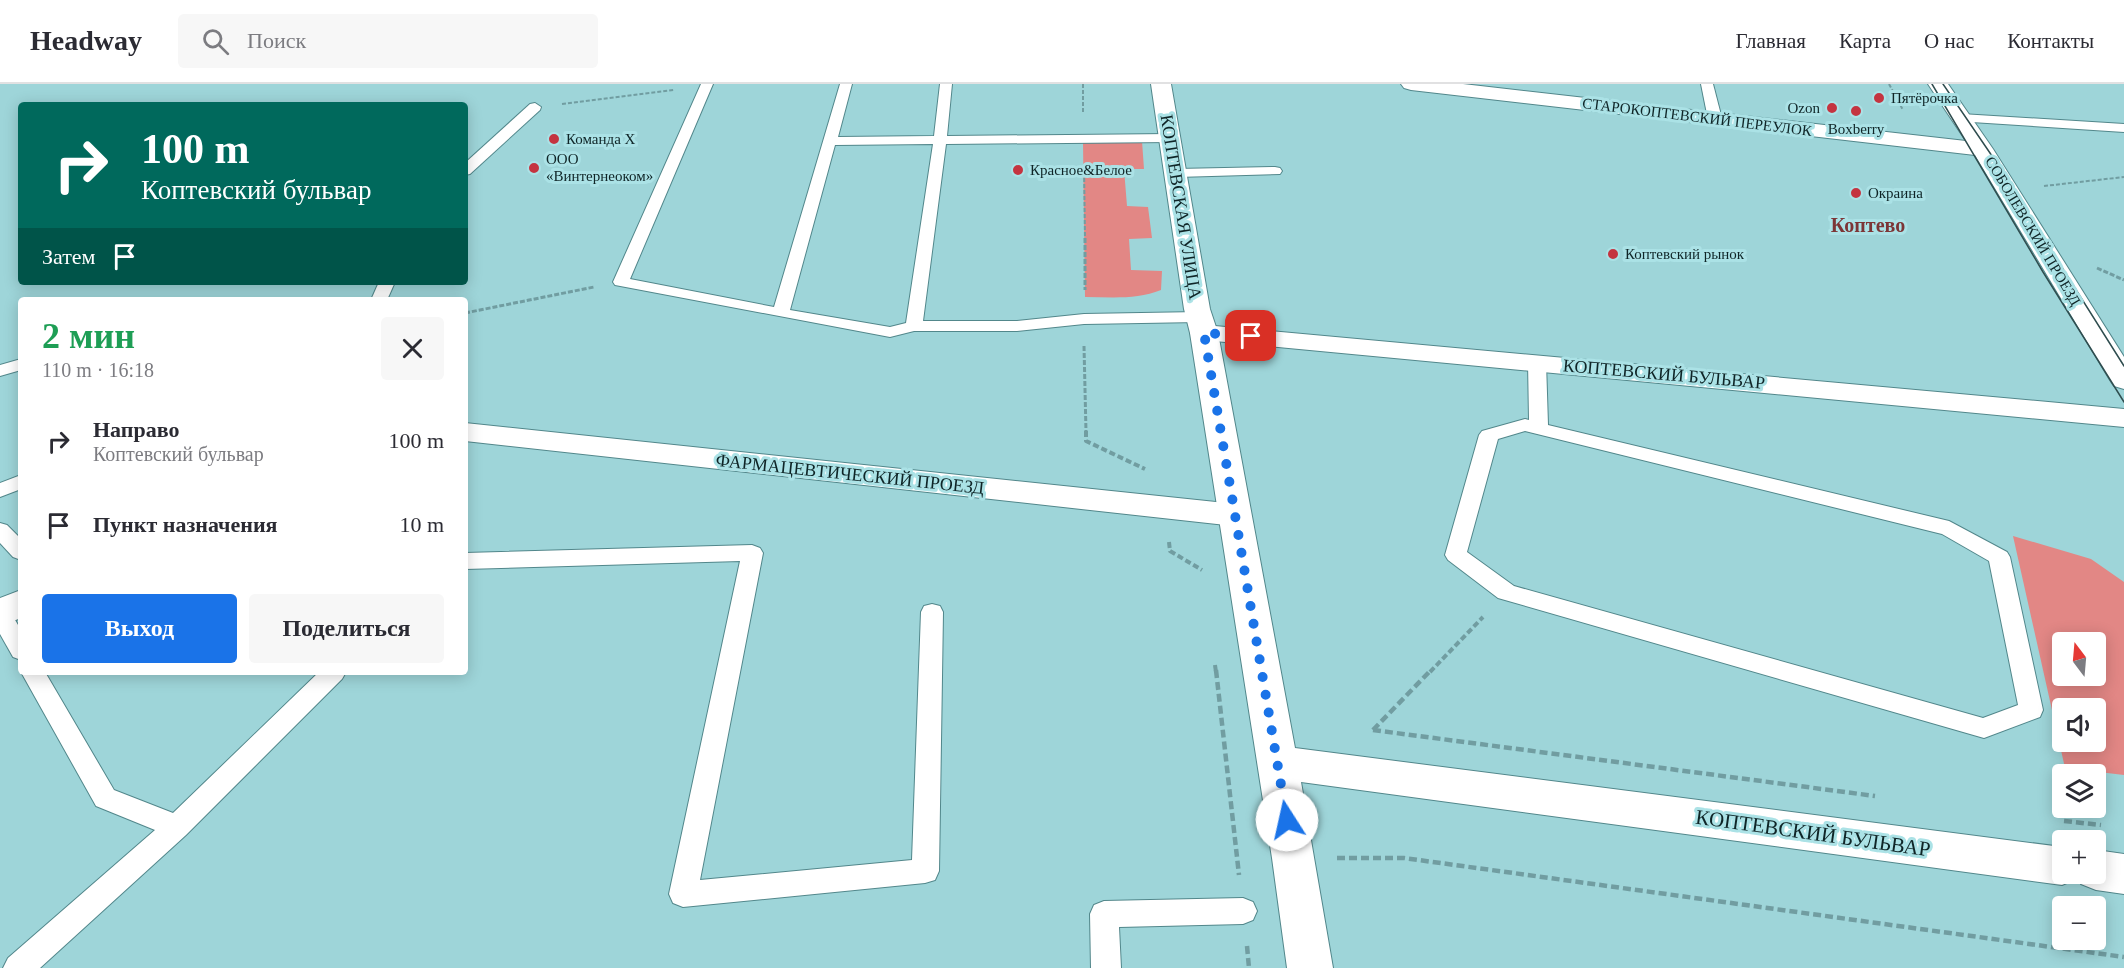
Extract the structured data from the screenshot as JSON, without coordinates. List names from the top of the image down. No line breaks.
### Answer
{"streets":{"street":["СТАРОКОПТЕВСКИЙ ПЕРЕУЛОК","КОПТЕВСКАЯ УЛИЦА","СОБОЛЕВСКИЙ ПРОЕЗД","КОПТЕВСКИЙ БУЛЬВАР","ФАРМАЦЕВТИЧЕСКИЙ ПРОЕЗД"]},"crossings":[["СТАРОКОПТЕВСКИЙ ПЕРЕУЛОК","СОБОЛЕВСКИЙ ПРОЕЗД"],["КОПТЕВСКАЯ УЛИЦА","КОПТЕВСКИЙ БУЛЬВАР"],["КОПТЕВСКАЯ УЛИЦА","ФАРМАЦЕВТИЧЕСКИЙ ПРОЕЗД"]],"districts":["Коптево"],"places":["Пятёрочка","Ozon","Boxberry","Команда Х","ООО «Винтернеоком»","Красное&Белое","Окраина","Коптевский рынок"],"north":"top","page":{"header":"Headway","search":"Поиск","nav":["Главная","Карта","О нас","Контакты"],"turn":["100 m","Коптевский бульвар"],"then":"Затем","heading":["2 мин","110 m · 16:18"],"list":[{"name":"Направо","note":"Коптевский бульвар","value":"100 m"},{"name":"Пункт назначения","value":"10 m"}],"buttons":["Выход","Поделиться"],"map_buttons":["+","−"]}}
